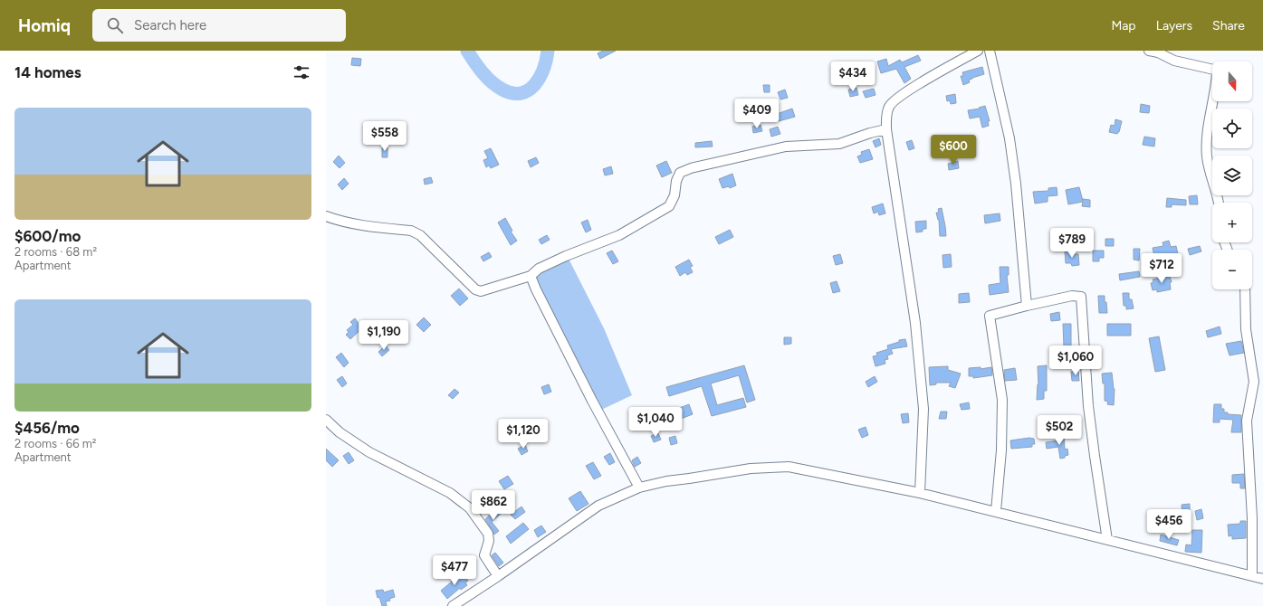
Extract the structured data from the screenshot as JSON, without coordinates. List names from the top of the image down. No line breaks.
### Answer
{"north":"bottom","page":{"header":"Homiq","search":"Search here","nav":["Map","Layers","Share"],"heading":"14 homes","map_buttons":["+","−"],"price":["$434","$409","$558","$600","$789","$712","$1,190","$1,060","$1,040","$502","$1,120","$862","$456","$477"],"list":[{"name":"$600/mo","note":"2 rooms · 68 m² · Apartment"},{"name":"$456/mo","note":"2 rooms · 66 m² · Apartment"}]}}
